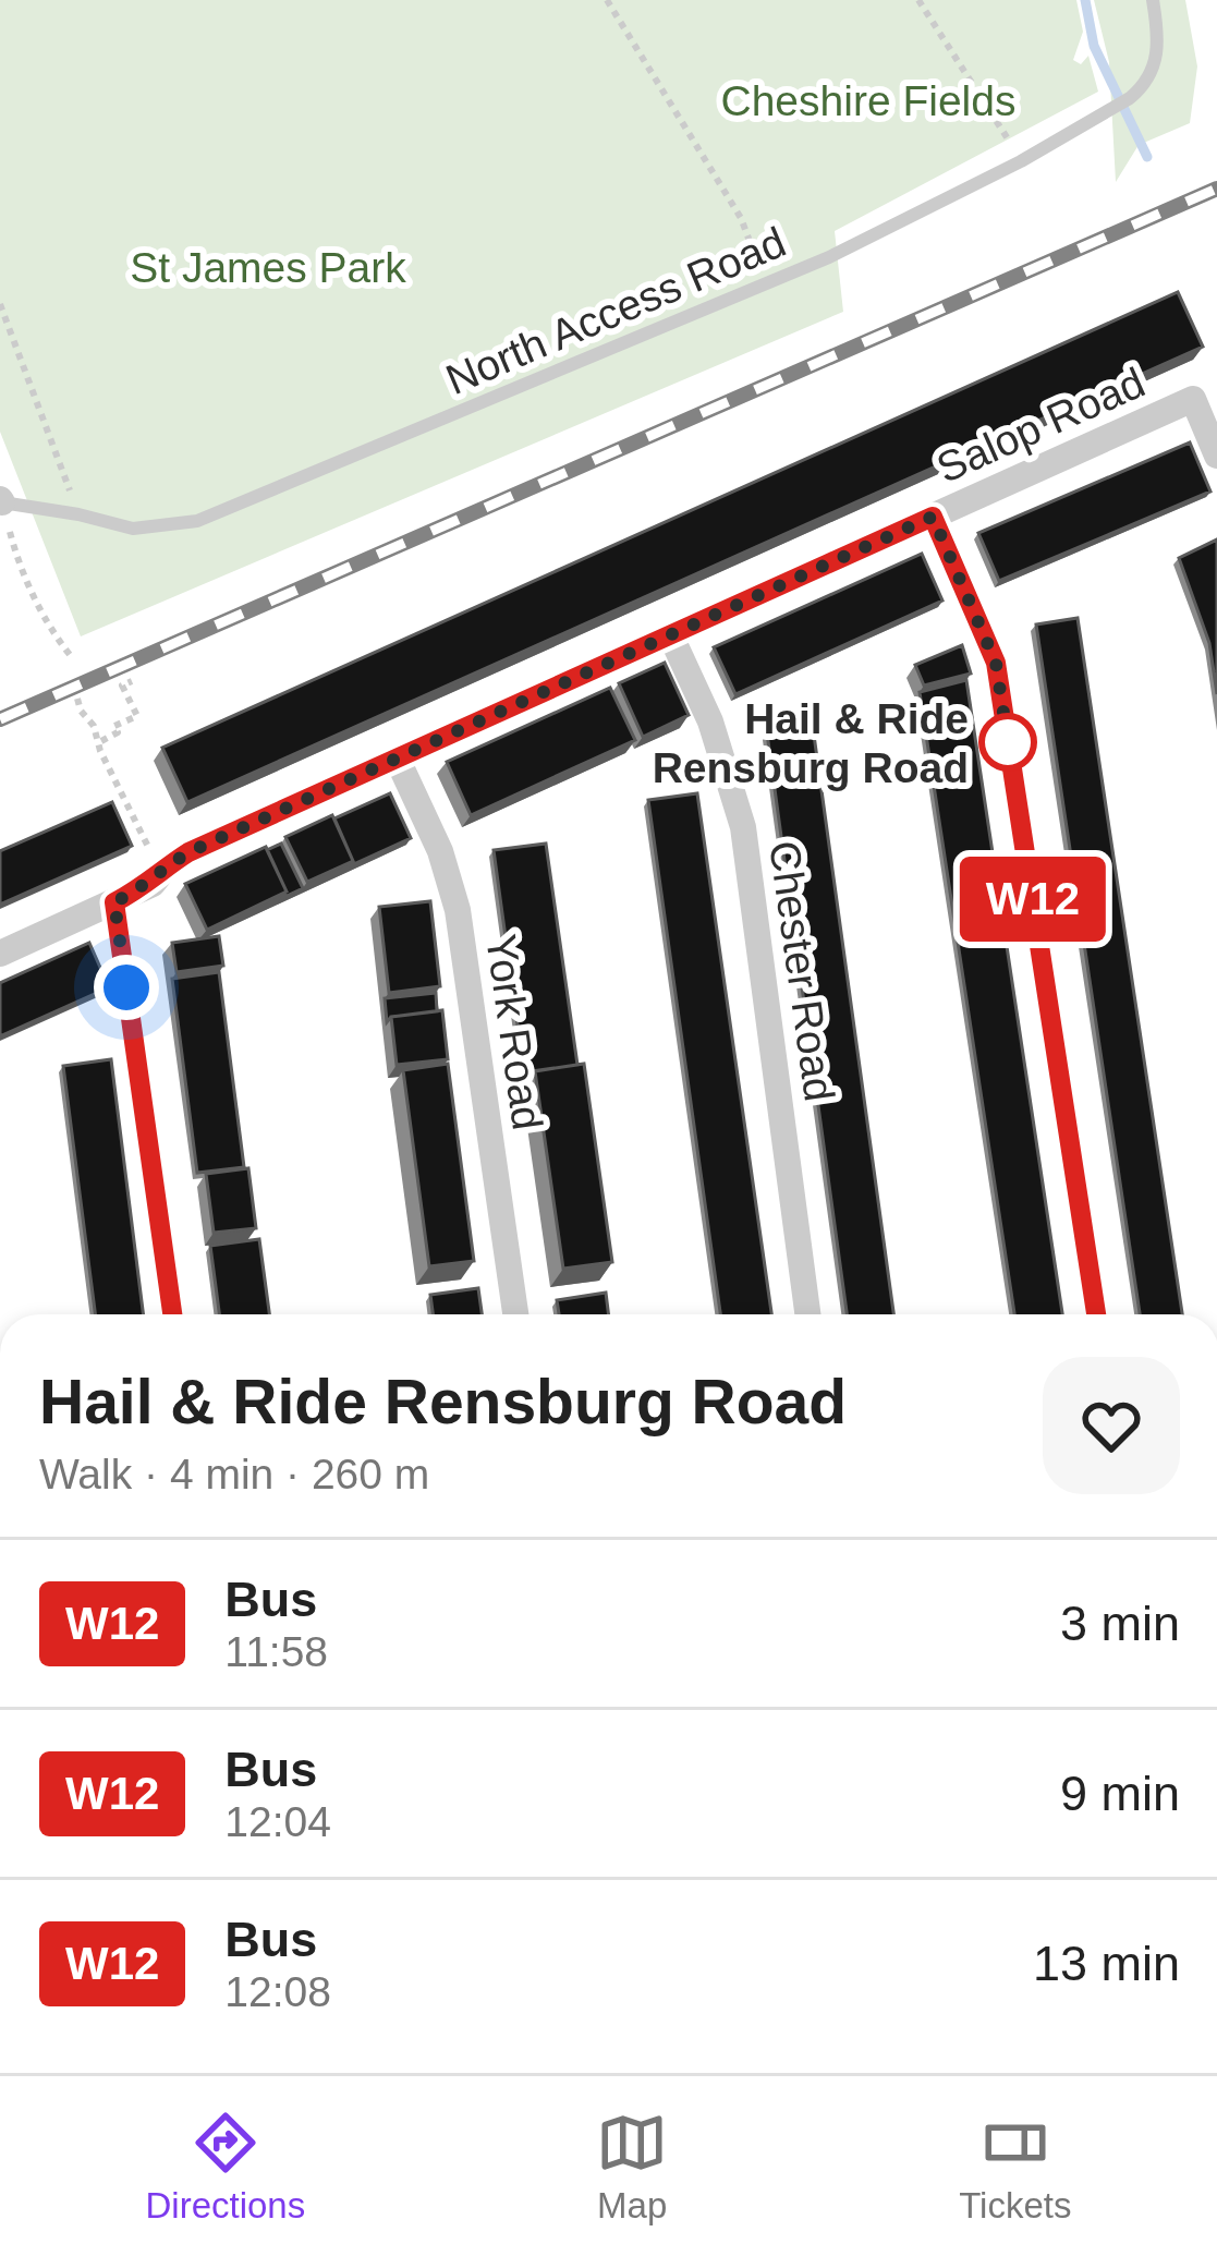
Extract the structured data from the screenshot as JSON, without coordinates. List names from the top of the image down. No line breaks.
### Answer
{"streets":{"street":["Salop Road","Chester Road","York Road"],"lane":["North Access Road"]},"crossings":[["Salop Road","Chester Road"],["Salop Road","York Road"]],"parks":["Cheshire Fields","St James Park"],"places":["Hail & Ride Rensburg Road"],"lines":["bus line W12"],"page":{"on_map":"W12","heading":["Hail & Ride Rensburg Road","Walk · 4 min · 260 m"],"list":[{"mark":"W12","name":"Bus","note":"11:58","value":"3 min"},{"mark":"W12","name":"Bus","note":"12:04","value":"9 min"},{"mark":"W12","name":"Bus","note":"12:08","value":"13 min"}],"tabs":["Directions","Map","Tickets"]}}
